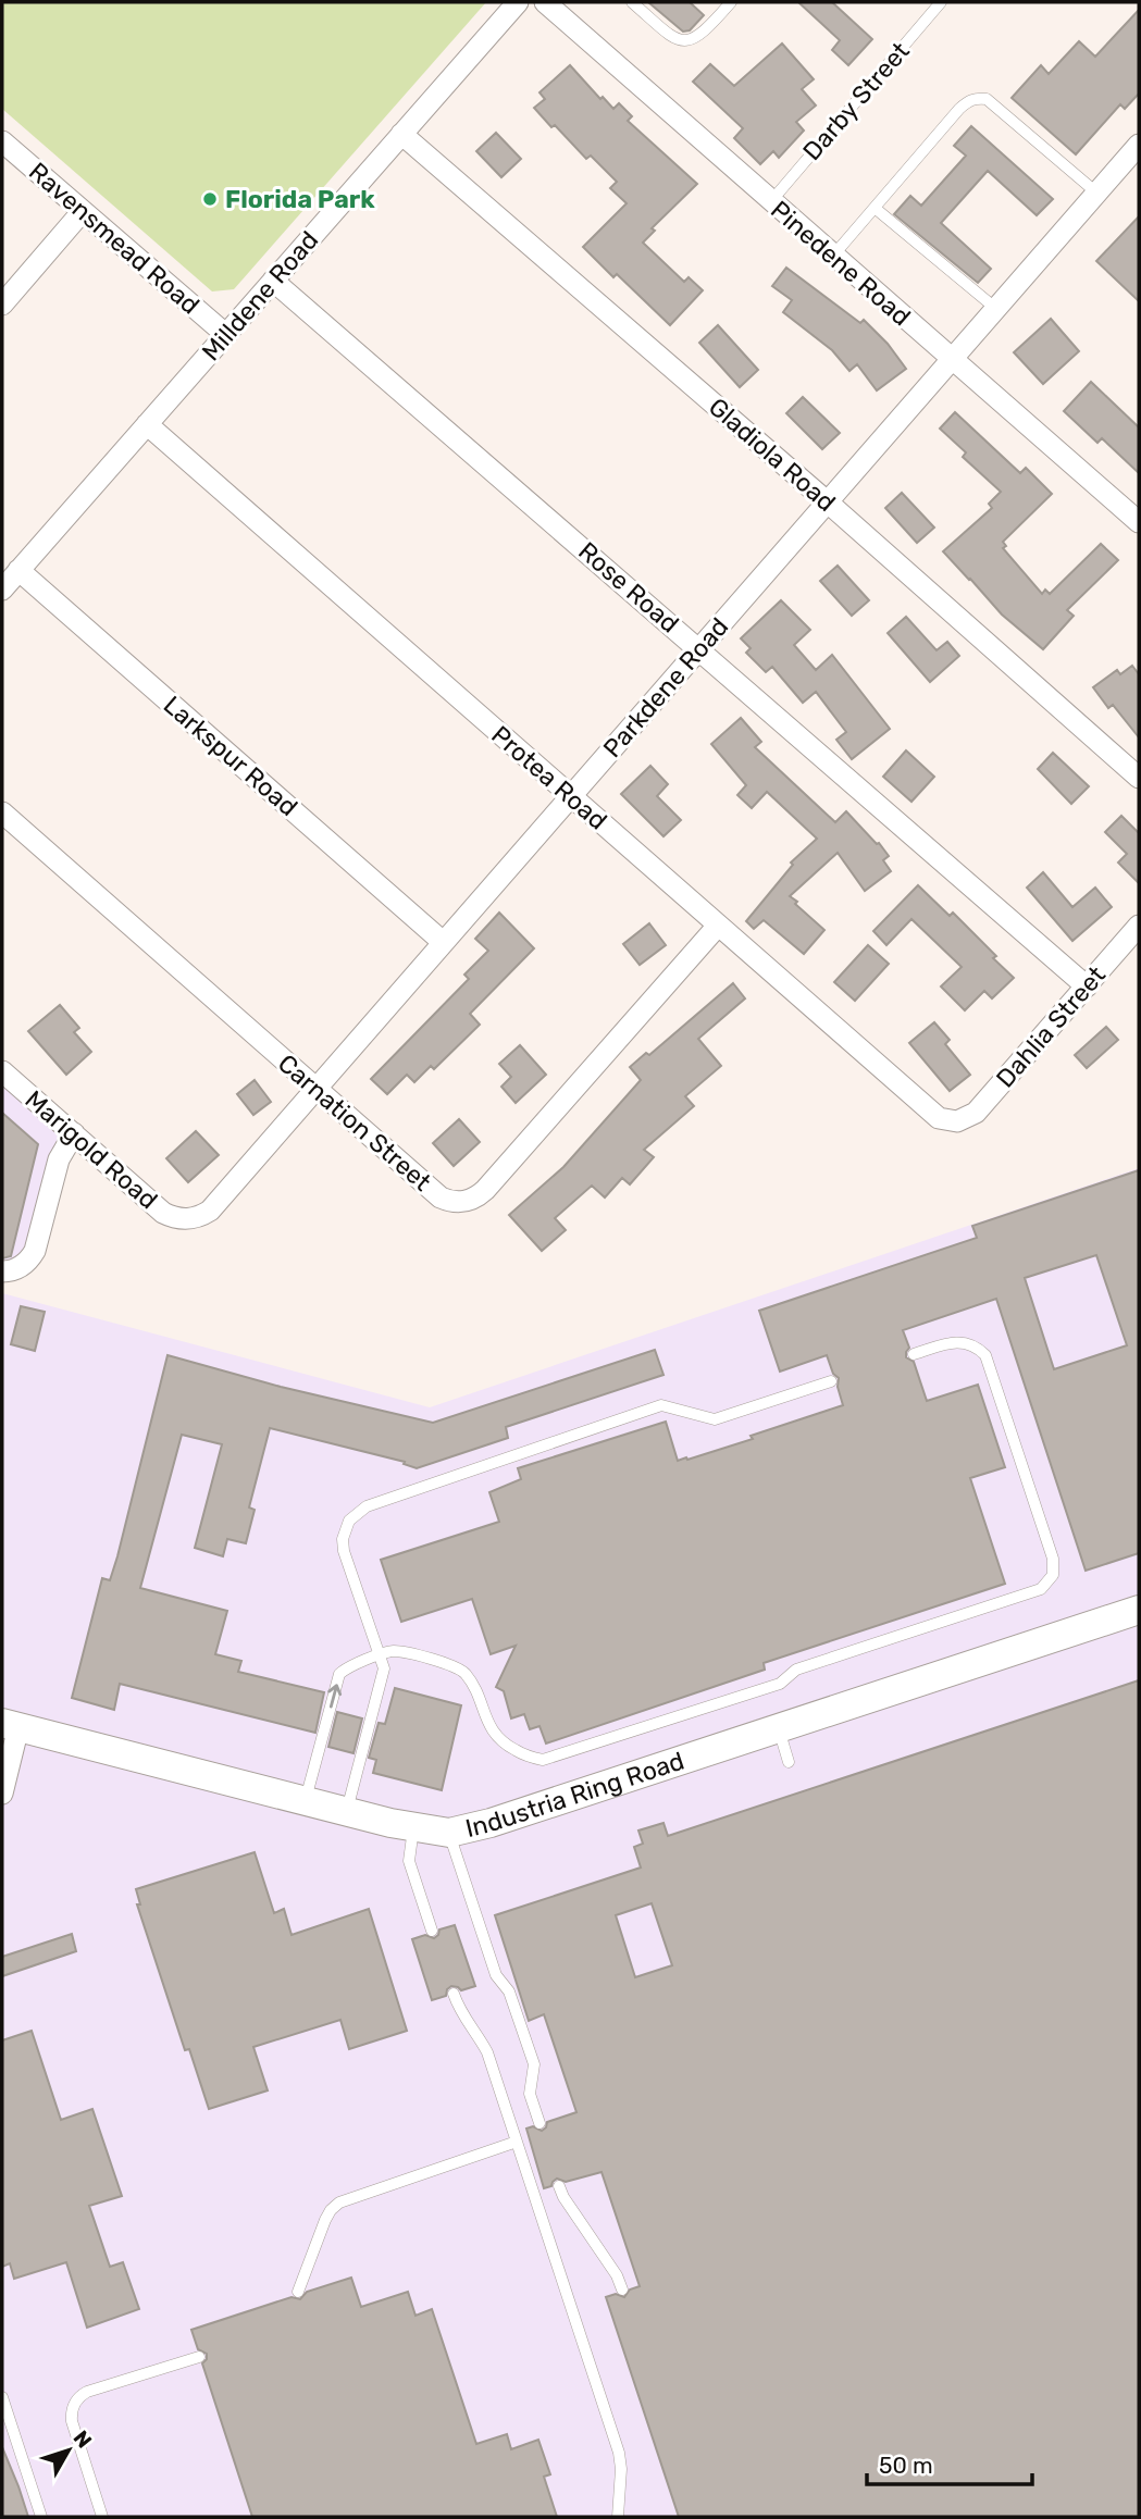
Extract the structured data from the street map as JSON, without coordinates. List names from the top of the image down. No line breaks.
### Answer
{"streets":{"street":["Ravensmead Road","Pinedene Road","Milldene Road","Gladiola Road","Rose Road","Parkdene Road","Larkspur Road","Protea Road","Dahlia Street","Carnation Street","Marigold Road","Industria Ring Road"],"lane":["Darby Street"]},"crossings":[["Darby Street","Pinedene Road"],["Ravensmead Road","Milldene Road"],["Pinedene Road","Parkdene Road"],["Milldene Road","Gladiola Road"],["Milldene Road","Rose Road"],["Milldene Road","Larkspur Road"],["Milldene Road","Protea Road"],["Gladiola Road","Parkdene Road"],["Rose Road","Parkdene Road"],["Rose Road","Dahlia Street"],["Parkdene Road","Larkspur Road"],["Parkdene Road","Protea Road"],["Parkdene Road","Carnation Street"],["Parkdene Road","Marigold Road"],["Protea Road","Dahlia Street"],["Protea Road","Carnation Street"]],"places":["Florida Park"],"scale_bar":"50 m","north":"top right"}
